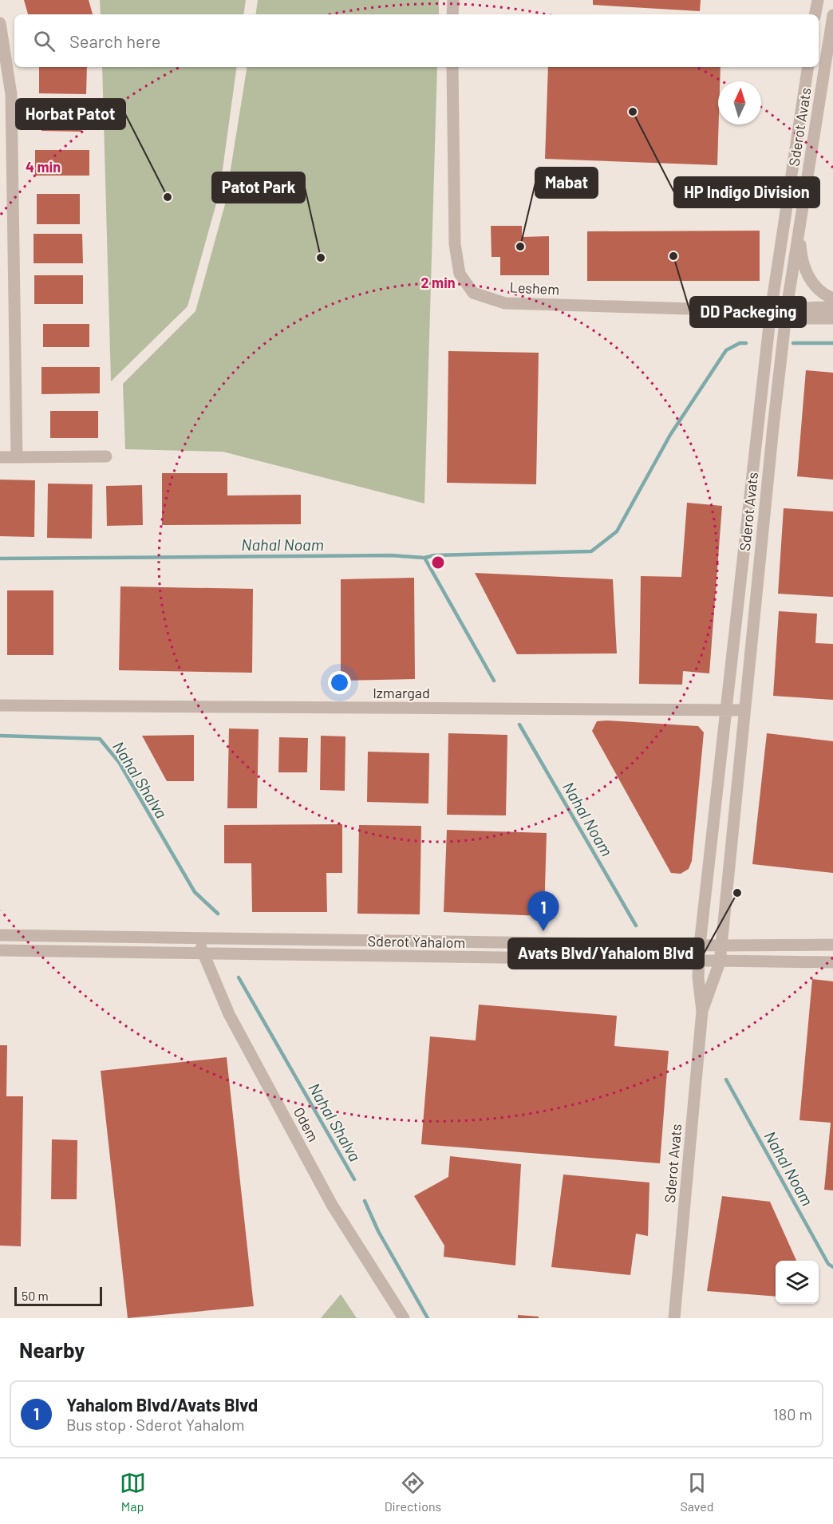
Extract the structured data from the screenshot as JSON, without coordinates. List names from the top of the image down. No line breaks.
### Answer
{"streets":{"street":["Sderot Avats","Leshem","Izmargad","Sderot Yahalom","Odem"]},"crossings":[["Sderot Avats","Leshem"],["Sderot Avats","Izmargad"],["Sderot Avats","Sderot Yahalom"],["Sderot Yahalom","Odem"]],"water":["Nahal Noam","Nahal Shalva"],"places":["HP Indigo Division","Horbat Patot","Mabat","DD Packeging","Patot Park","Avats Blvd/Yahalom Blvd"],"scale_bar":"50 m","north":"top","page":{"search":"Search here","pins":"1","scale":"50 m","heading":"Nearby","list":[{"mark":"1","name":"Yahalom Blvd/Avats Blvd","note":"Bus stop · Sderot Yahalom","value":"180 m"}],"nav":["Map","Directions","Saved"]},"rings":["4 min","2 min"]}
